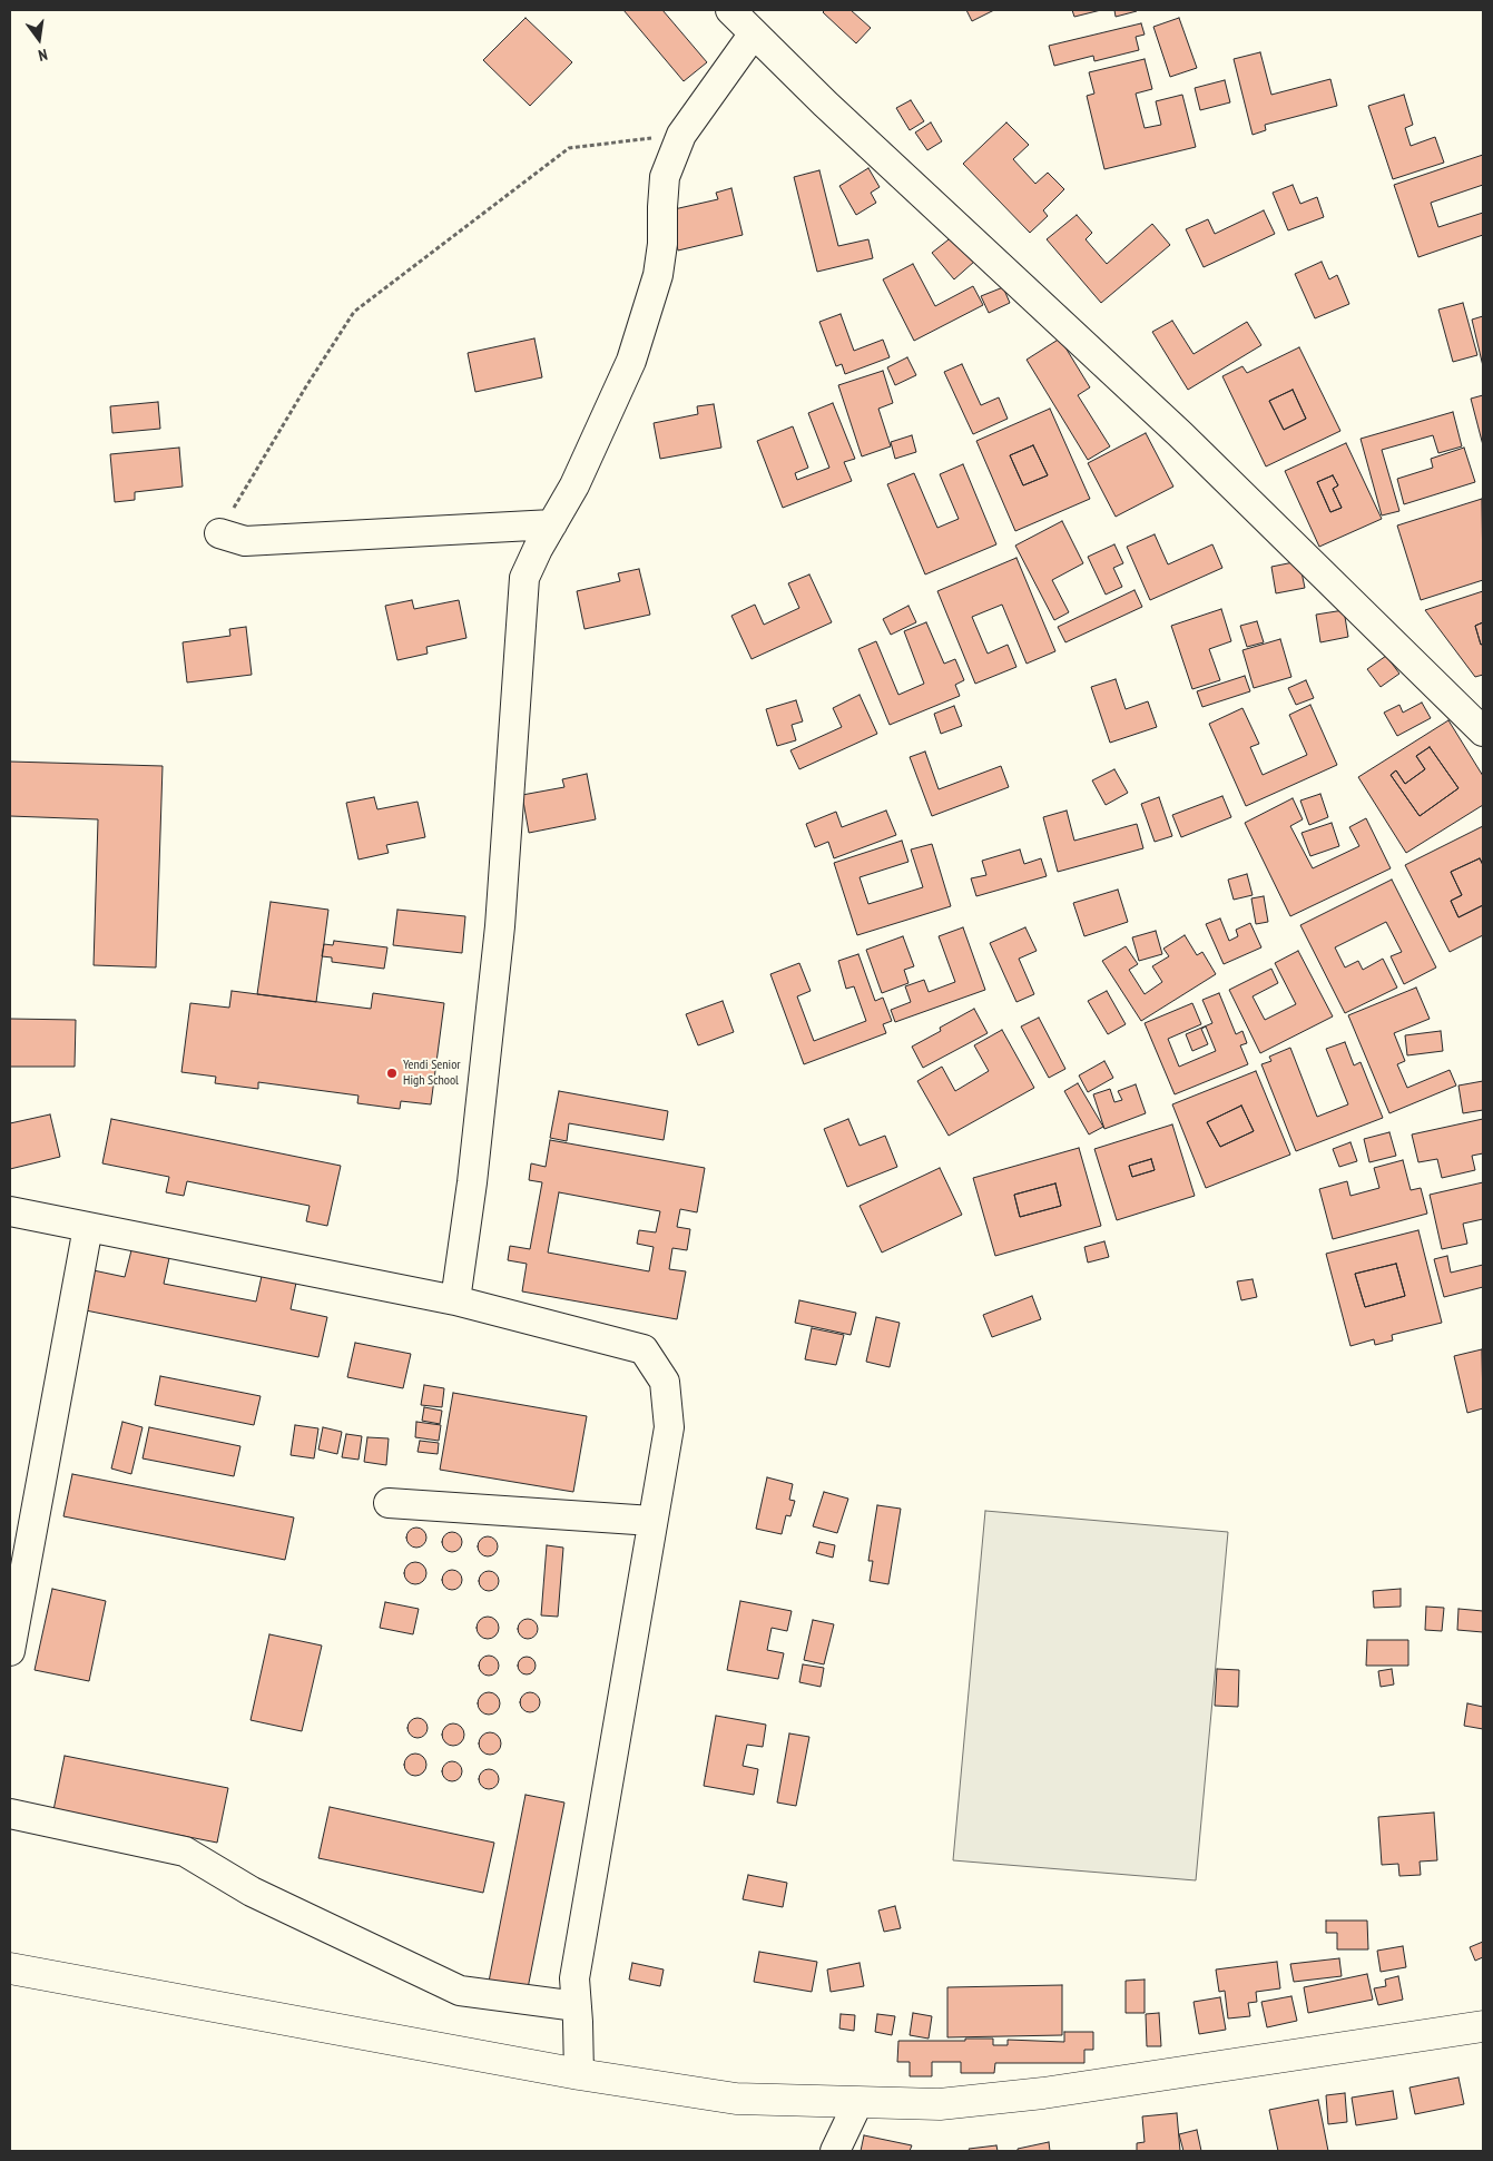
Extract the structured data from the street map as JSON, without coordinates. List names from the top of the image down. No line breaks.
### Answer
{"places":["Yendi Senior High School"],"north":"bottom"}
